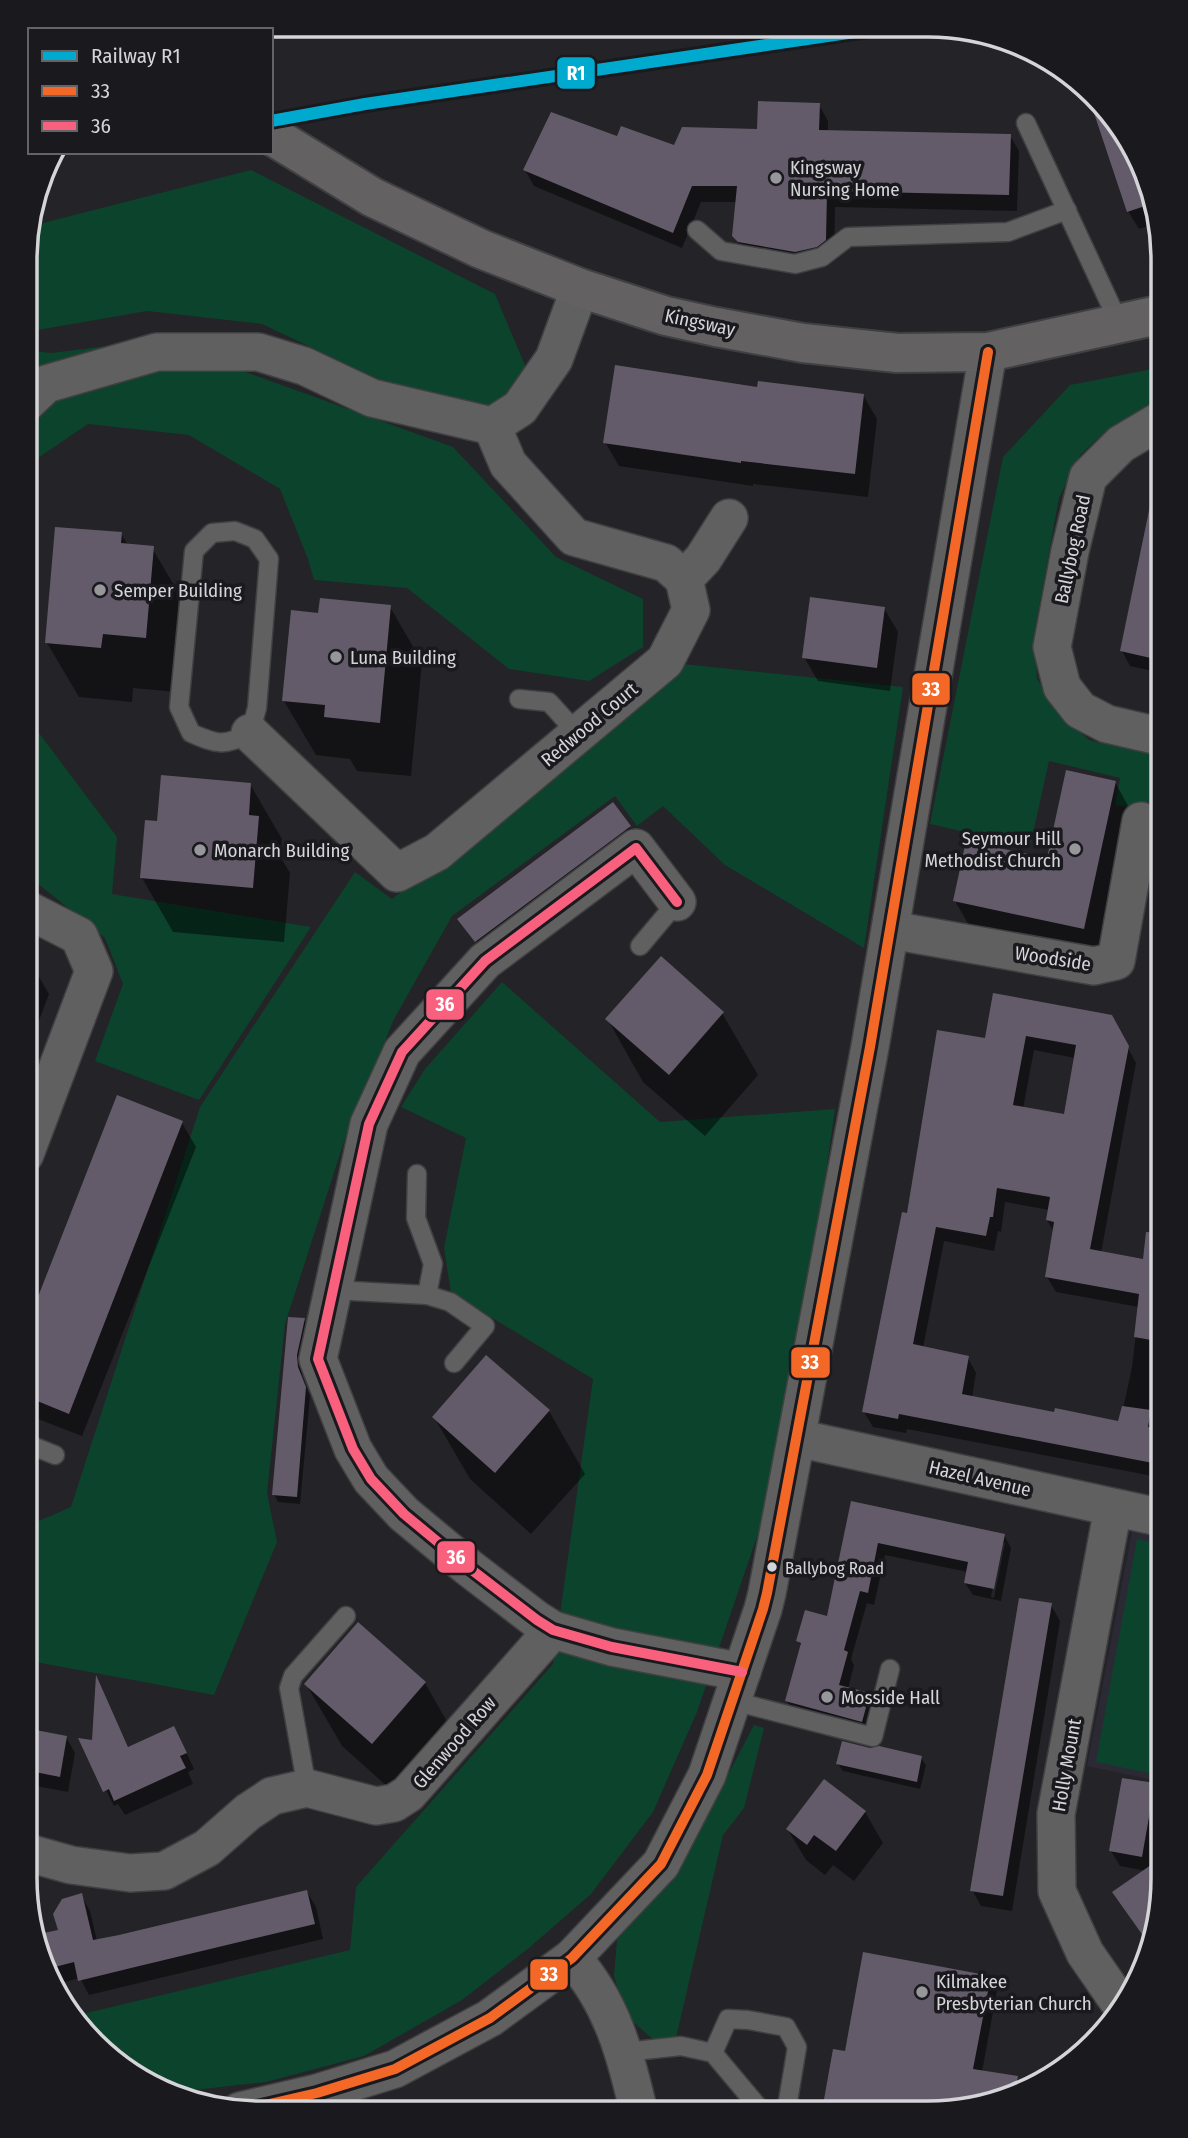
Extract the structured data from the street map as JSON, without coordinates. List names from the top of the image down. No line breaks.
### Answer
{"streets":{"main road":["Kingsway"],"street":["Ballybog Road","Redwood Court","Woodside","Hazel Avenue","Glenwood Row","Holly Mount"]},"crossings":[["Hazel Avenue","Holly Mount"]],"places":["Kingsway Nursing Home","Semper Building","Luna Building","Seymour Hill Methodist Church","Monarch Building","Ballybog Road","Mosside Hall","Kilmakee Presbyterian Church"],"lines":["rail line R1","transit line 33","transit line 36"],"legend":["Railway R1","33","36"]}
